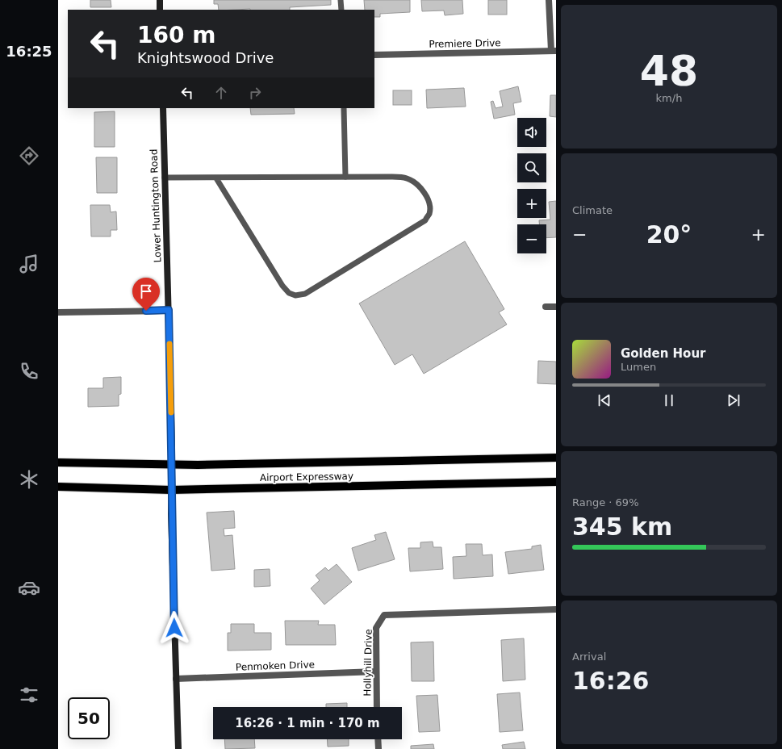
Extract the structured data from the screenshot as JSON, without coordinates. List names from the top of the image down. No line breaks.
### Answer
{"streets":{"main road":["Lower Huntington Road","Airport Expressway"],"street":["Premiere Drive","Hollyhill Drive","Penmoken Drive"]},"crossings":[["Lower Huntington Road","Airport Expressway"],["Lower Huntington Road","Penmoken Drive"],["Hollyhill Drive","Penmoken Drive"]],"page":{"tabs":"16:25","tile":[["48","km/h"],"Climate",["Range · 69%","345 km"],["Arrival","16:26"]],"turn":["160 m","Knightswood Drive"],"map_buttons":["+","−"],"heat":["−","20°","+"],"song":["Golden Hour","Lumen"],"limit":"50","trip":"16:26 · 1 min · 170 m"}}
